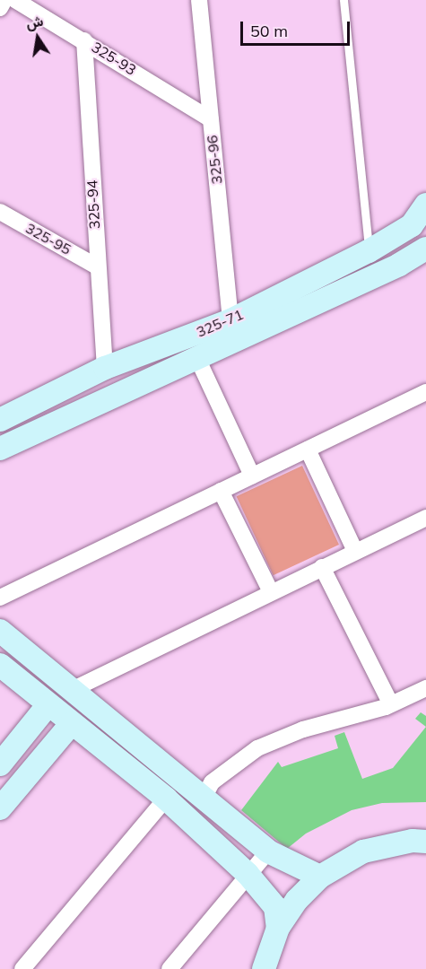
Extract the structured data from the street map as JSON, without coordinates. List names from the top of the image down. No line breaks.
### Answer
{"streets":{"street":["325-93","325-96","325-94","325-95","325-71"]},"crossings":[["325-93","325-96"],["325-93","325-94"],["325-96","325-71"],["325-94","325-95"],["325-94","325-71"]],"scale_bar":"50 m","north":"top"}
